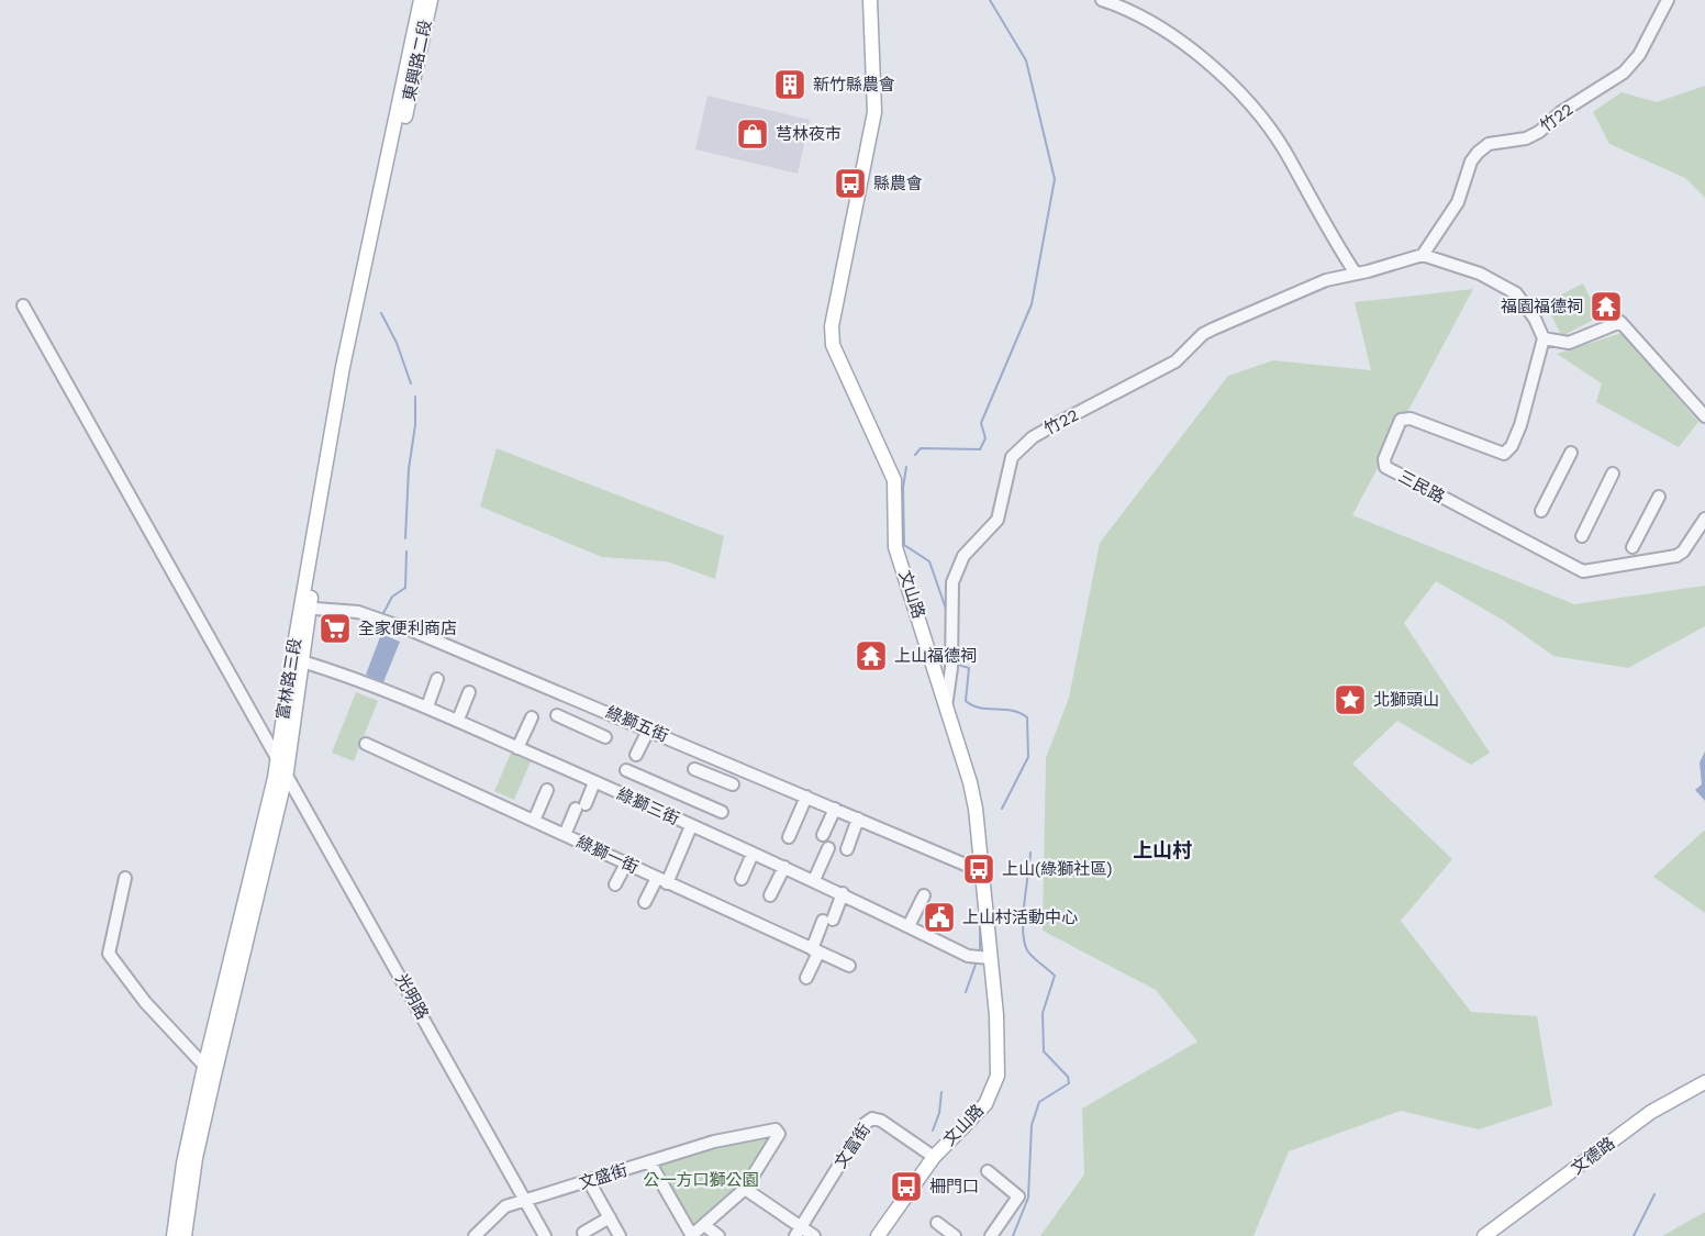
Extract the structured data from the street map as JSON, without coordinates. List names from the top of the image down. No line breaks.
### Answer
{"streets":{"main road":["東興路二段","文山路","富林路三段","文德路"],"street":["竹22","三民路","綠獅五街","綠獅三街","綠獅一街","光明路","文富街","文盛街"]},"crossings":[["東興路二段","富林路三段"],["竹22","文山路"],["文山路","綠獅三街"],["文山路","文富街"],["富林路三段","綠獅五街"],["富林路三段","綠獅三街"],["富林路三段","光明路"],["光明路","文盛街"]],"districts":["上山村"],"parks":["公一方口獅公園"],"places":{"building":["新竹縣農會"],"shop":["芎林夜市"],"bus stop":["縣農會","上山(綠獅社區)","柵門口"],"temple":["福園福德祠","上山福德祠"],"supermarket":["全家便利商店"],"place":["北獅頭山"],"public building":["上山村活動中心"]}}
